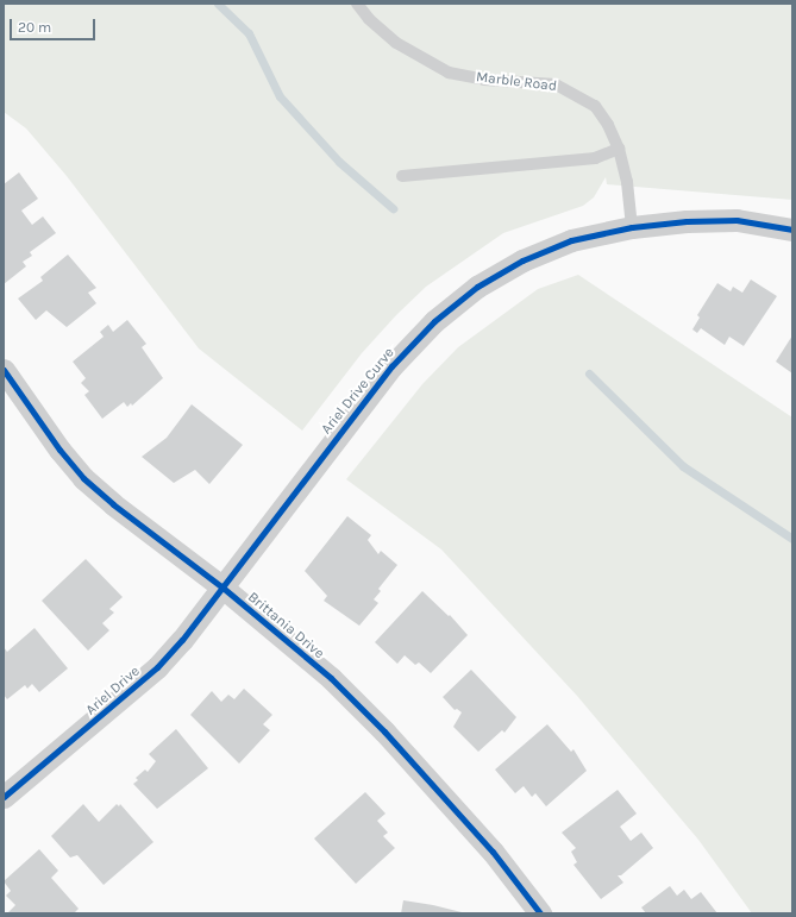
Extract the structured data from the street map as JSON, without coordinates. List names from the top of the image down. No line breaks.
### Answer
{"streets":{"street":["Ariel Drive Curve","Brittania Drive","Ariel Drive"],"lane":["Marble Road"]},"crossings":[["Marble Road","Ariel Drive Curve"],["Ariel Drive Curve","Brittania Drive"],["Ariel Drive Curve","Ariel Drive"],["Brittania Drive","Ariel Drive"]],"scale_bar":"20 m"}
